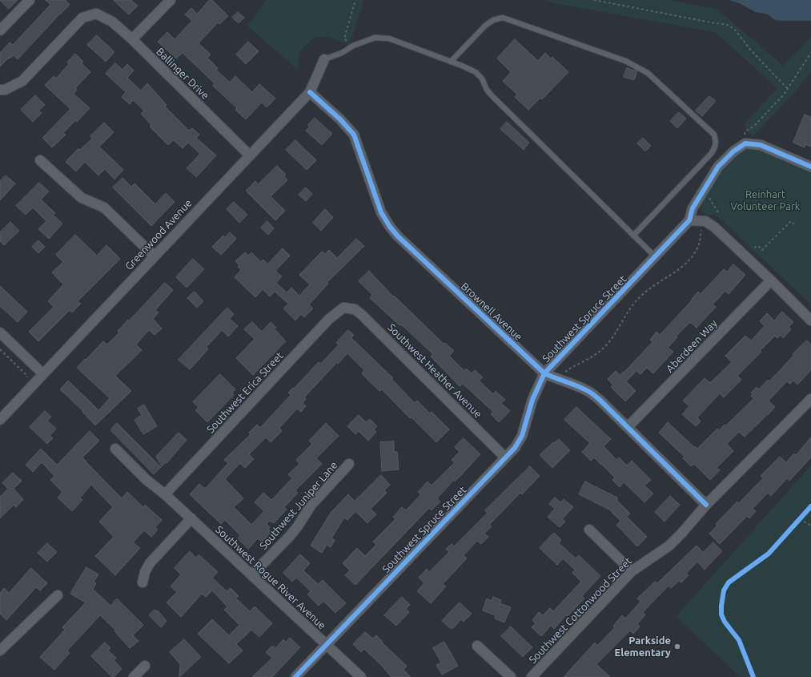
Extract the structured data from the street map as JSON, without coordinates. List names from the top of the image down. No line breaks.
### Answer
{"streets":{"street":["Ballinger Drive","Greenwood Avenue","Brownell Avenue","Southwest Spruce Street","Aberdeen Way","Southwest Heather Avenue","Southwest Erica Street","Southwest Juniper Lane","Southwest Rogue River Avenue","Southwest Cottonwood Street"]},"crossings":[["Ballinger Drive","Greenwood Avenue"],["Greenwood Avenue","Brownell Avenue"],["Brownell Avenue","Southwest Spruce Street"],["Brownell Avenue","Aberdeen Way"],["Brownell Avenue","Southwest Cottonwood Street"],["Southwest Spruce Street","Southwest Heather Avenue"],["Southwest Spruce Street","Southwest Rogue River Avenue"],["Southwest Heather Avenue","Southwest Erica Street"],["Southwest Erica Street","Southwest Rogue River Avenue"],["Southwest Juniper Lane","Southwest Rogue River Avenue"]],"parks":["Reinhart Volunteer Park"],"places":["Parkside Elementary"]}
